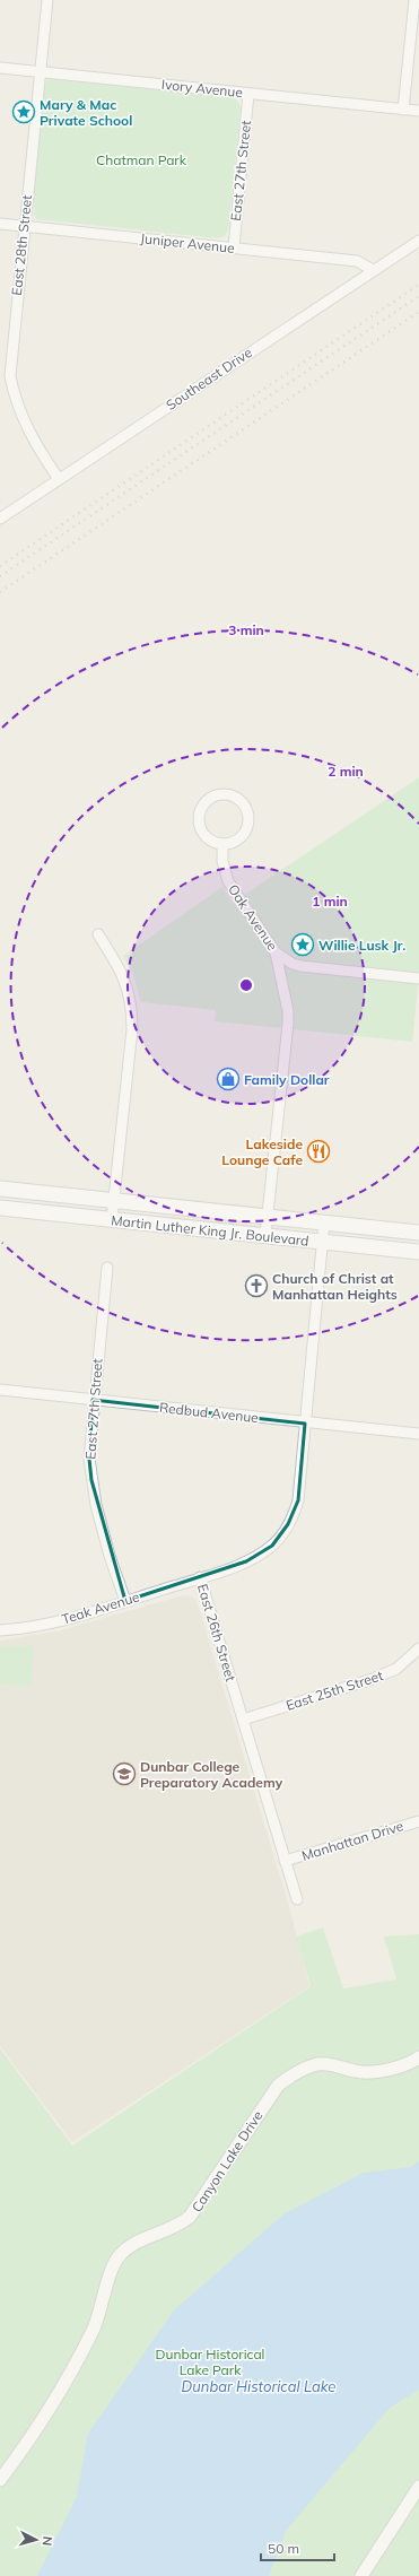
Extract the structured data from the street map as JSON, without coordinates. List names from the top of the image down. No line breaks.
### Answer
{"streets":{"main road":["Martin Luther King Jr. Boulevard"],"street":["Ivory Avenue","East 27th Street","Juniper Avenue","East 28th Street","Southeast Drive","Oak Avenue","Redbud Avenue","Teak Avenue","East 26th Street","East 25th Street","Manhattan Drive","Canyon Lake Drive"]},"crossings":[["Ivory Avenue","East 27th Street"],["Ivory Avenue","East 28th Street"],["East 27th Street","Juniper Avenue"],["East 27th Street","Redbud Avenue"],["East 27th Street","Teak Avenue"],["Juniper Avenue","East 28th Street"],["Juniper Avenue","Southeast Drive"],["East 28th Street","Southeast Drive"],["Martin Luther King Jr. Boulevard","East 26th Street"],["Redbud Avenue","East 26th Street"],["Teak Avenue","East 26th Street"],["East 26th Street","East 25th Street"],["East 26th Street","Manhattan Drive"]],"water":["Dunbar Historical Lake"],"parks":["Chatman Park","Dunbar Historical Lake Park"],"places":{"place":["Mary & Mac Private School","Willie Lusk Jr."],"shop":["Family Dollar"],"restaurant":["Lakeside Lounge Cafe"],"church":["Church of Christ at Manhattan Heights"],"school or university":["Dunbar College Preparatory Academy"]},"scale_bar":"50 m","north":"right","rings":["3 min","2 min","1 min"]}
